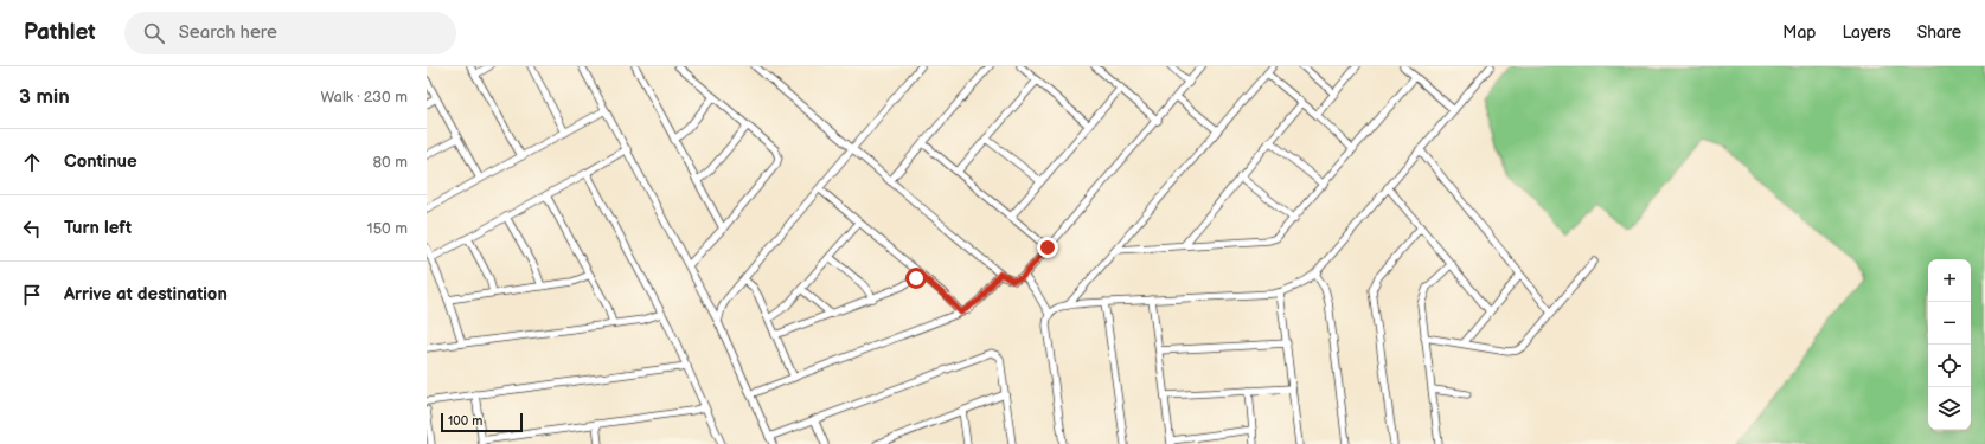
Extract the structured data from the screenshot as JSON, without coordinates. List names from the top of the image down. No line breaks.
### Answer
{"scale_bar":"100 m","page":{"header":"Pathlet","search":"Search here","nav":["Map","Layers","Share"],"heading":["3 min","Walk · 230 m"],"list":[["Continue","80 m"],["Turn left","150 m"],"Arrive at destination"],"map_buttons":["+","−"],"scale":"100 m"}}
